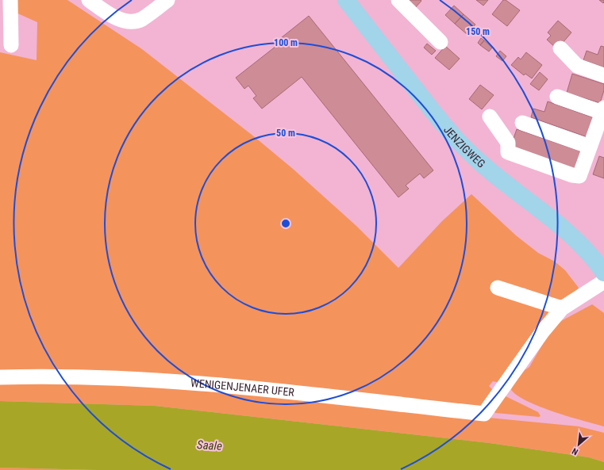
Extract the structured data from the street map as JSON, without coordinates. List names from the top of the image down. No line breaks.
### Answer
{"streets":{"main road":["JENZIGWEG"],"street":["WENIGENJENAER UFER"]},"water":["Saale"],"north":"bottom left","rings":["150 m","100 m","50 m"]}
